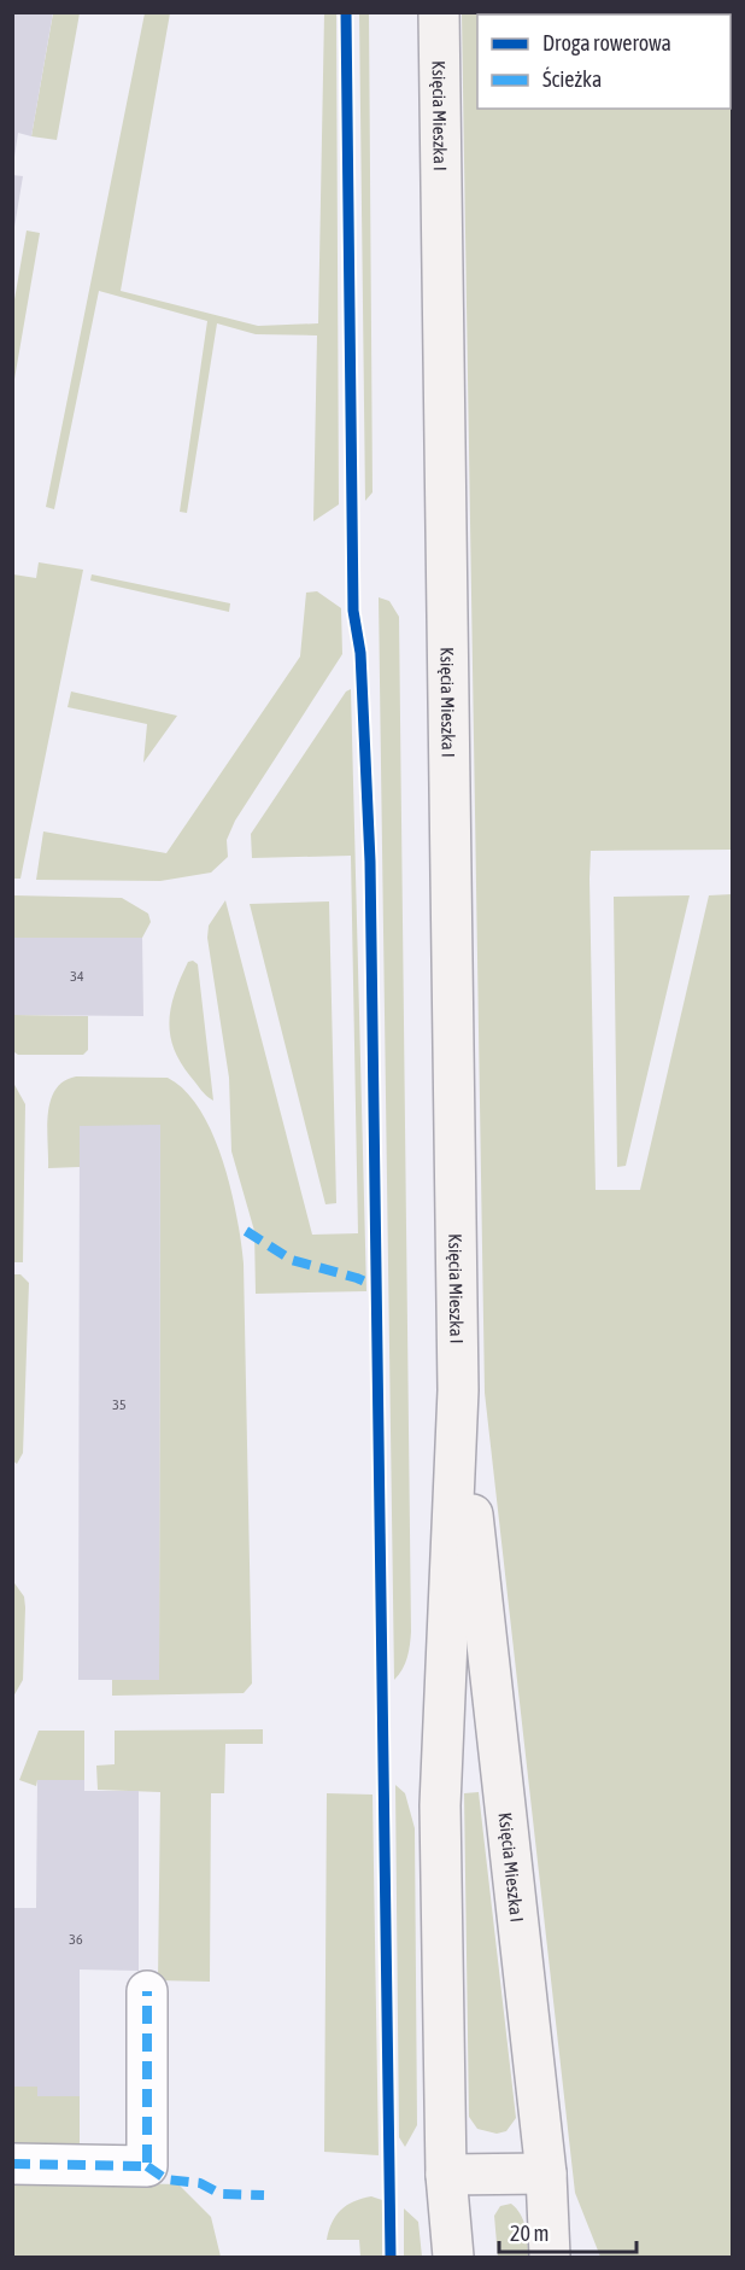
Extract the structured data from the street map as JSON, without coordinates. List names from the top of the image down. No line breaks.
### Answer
{"streets":{"street":["Księcia Mieszka I"]},"house_numbers":["34","35","36"],"legend":["Droga rowerowa","Ścieżka"],"scale_bar":"20 m"}
